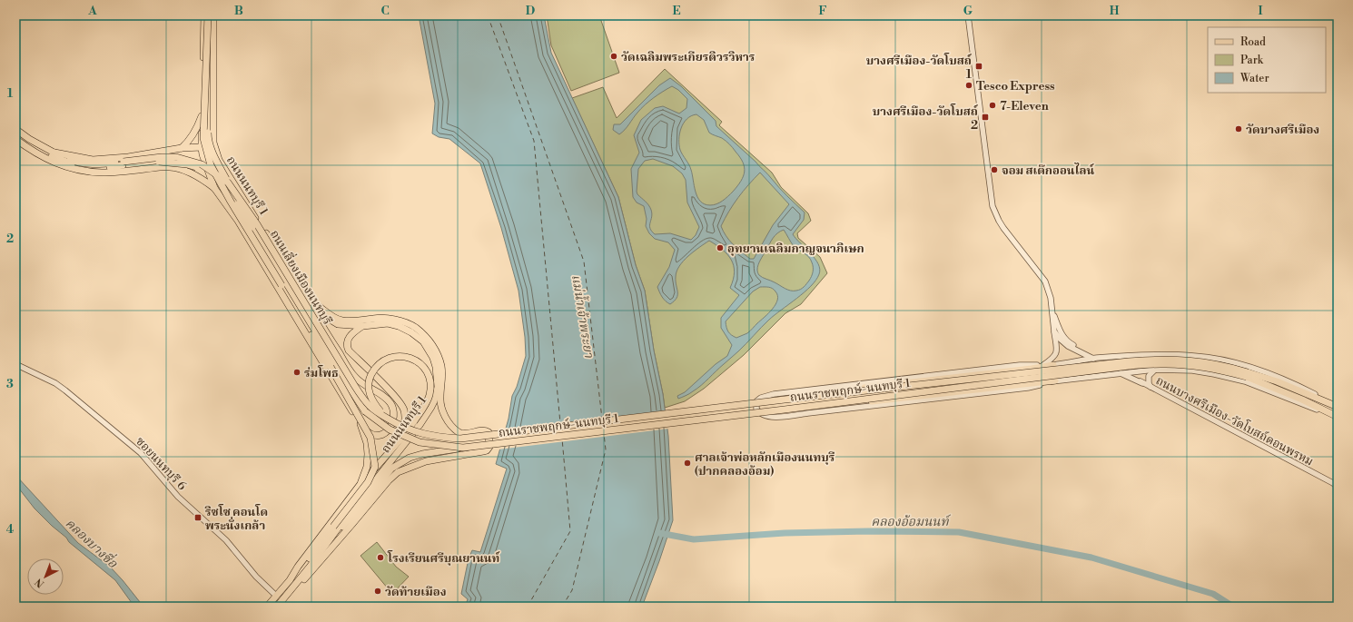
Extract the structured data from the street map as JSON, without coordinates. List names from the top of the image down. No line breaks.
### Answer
{"streets":{"main road":["ถนนนนทบุรี 1","ถนนเลี่ยงเมืองนนทบุรี","ถนนราชพฤกษ์-นนทบุรี 1"],"street":["ถนนบางศรีเมือง-วัดโบสถ์ดอนพรหม","ซอยนนทบุรี 6"]},"crossings":[["ถนนนนทบุรี 1","ถนนเลี่ยงเมืองนนทบุรี"],["ถนนนนทบุรี 1","ซอยนนทบุรี 6"],["ถนนเลี่ยงเมืองนนทบุรี","ถนนราชพฤกษ์-นนทบุรี 1"],["ถนนราชพฤกษ์-นนทบุรี 1","ถนนบางศรีเมือง-วัดโบสถ์ดอนพรหม"]],"water":["แม่น้ำเจ้าพระยา","คลองอ้อมนนท์","คลองบางซื่อ"],"places":{"other":["วัดเฉลิมพระเกียรติวรวิหาร","Tesco Express","7-Eleven","วัดบางศรีเมือง","จอม สเต๊กออนไลน์","อุทยานเฉลิมกาญจนาภิเษก","ร่มโพธ","ศาลเจ้าพ่อหลักเมืองนนทบุรี (ปากคลองอ้อม)","โรงเรียนศรีบุณยานนท์","วัดท้ายเมือง"],"transit":["บางศรีเมือง-วัดโบสถ์ 1","บางศรีเมือง-วัดโบสถ์ 2","ริซโซ คอนโด พระนั่งเกล้า"]},"legend":["Road","Park","Water"],"north":"bottom left","grid":{"columns":["A","B","C","D","E","F","G","H","I"],"rows":["1","2","3","4"]}}
